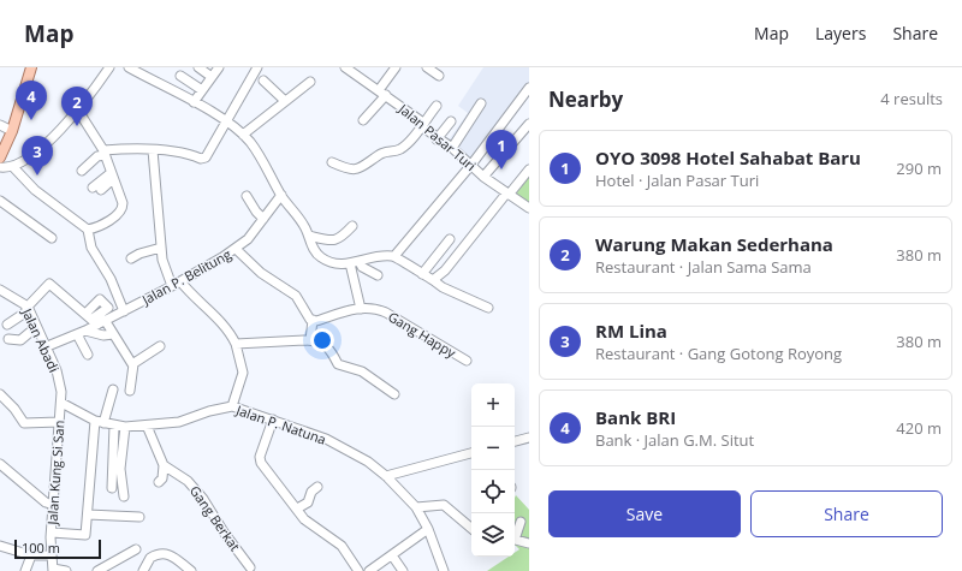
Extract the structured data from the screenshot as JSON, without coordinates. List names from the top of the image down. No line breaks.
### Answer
{"streets":{"street":["Jalan Pasar Turi","Jalan P. Belitung","Gang Happy","Jalan Abadi","Jalan P. Natuna","Jalan Kung Si San","Gang Berkat"]},"crossings":[["Jalan P. Belitung","Jalan Abadi"],["Jalan Abadi","Jalan P. Natuna"],["Jalan Abadi","Jalan Kung Si San"],["Jalan P. Natuna","Jalan Kung Si San"]],"scale_bar":"100 m","page":{"header":"Map","nav":["Map","Layers","Share"],"heading":["Nearby","4 results"],"pins":["4","2","1","3"],"list":[{"mark":"1","name":"OYO 3098 Hotel Sahabat Baru","note":"Hotel · Jalan Pasar Turi","value":"290 m"},{"mark":"2","name":"Warung Makan Sederhana","note":"Restaurant · Jalan Sama Sama","value":"380 m"},{"mark":"3","name":"RM Lina","note":"Restaurant · Gang Gotong Royong","value":"380 m"},{"mark":"4","name":"Bank BRI","note":"Bank · Jalan G.M. Situt","value":"420 m"}],"map_buttons":["+","−"],"buttons":["Save","Share"],"scale":"100 m"}}
